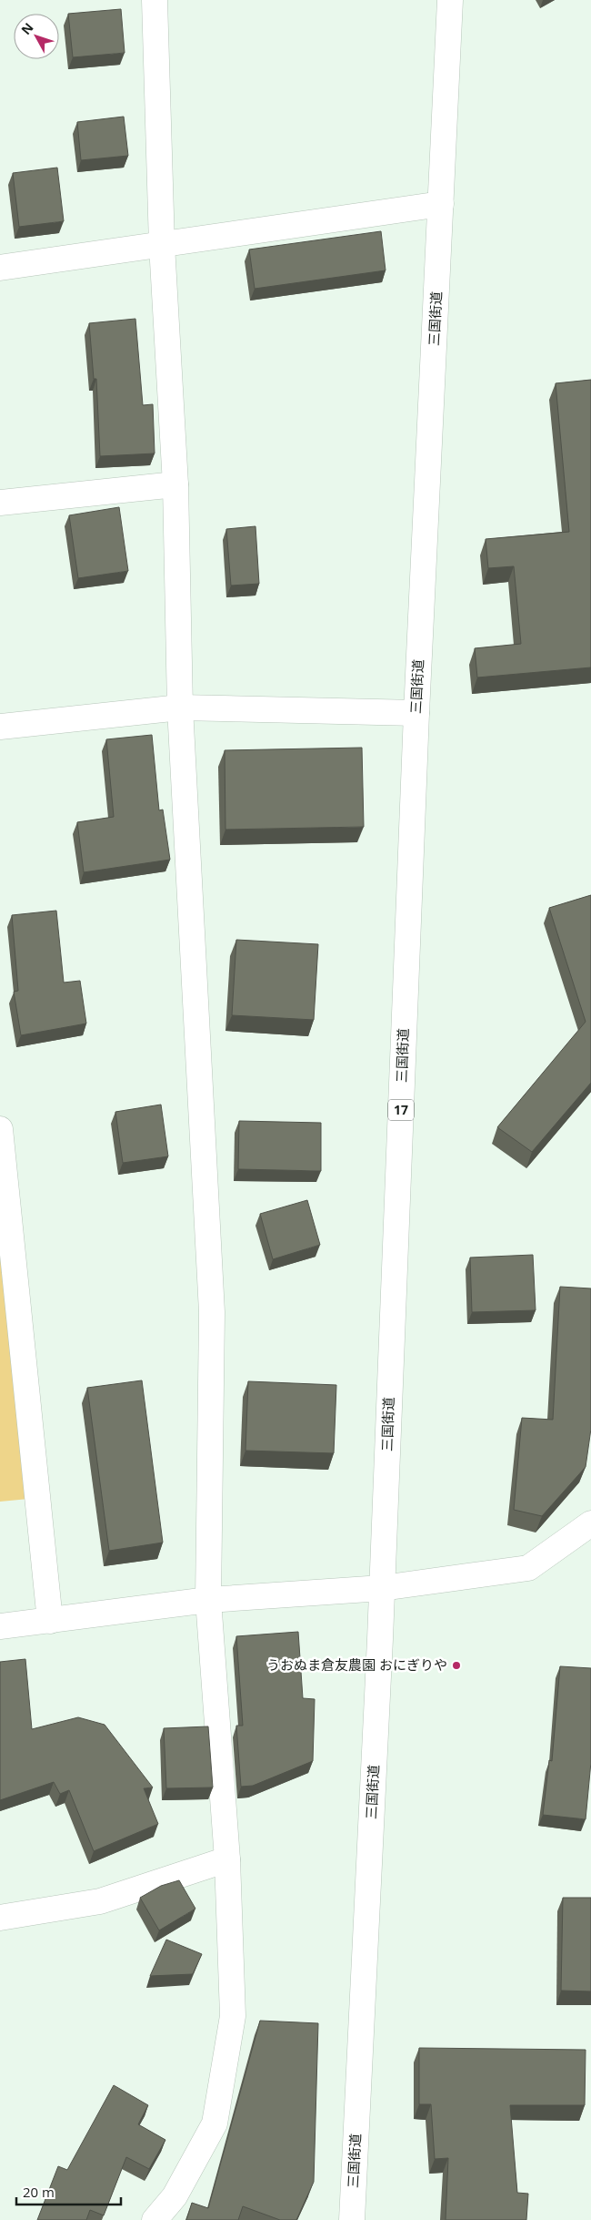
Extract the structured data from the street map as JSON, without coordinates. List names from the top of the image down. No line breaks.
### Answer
{"streets":{"main road":["三国街道","17"]},"places":["うおぬま倉友農園 おにぎりや"],"scale_bar":"20 m","north":"top left"}
